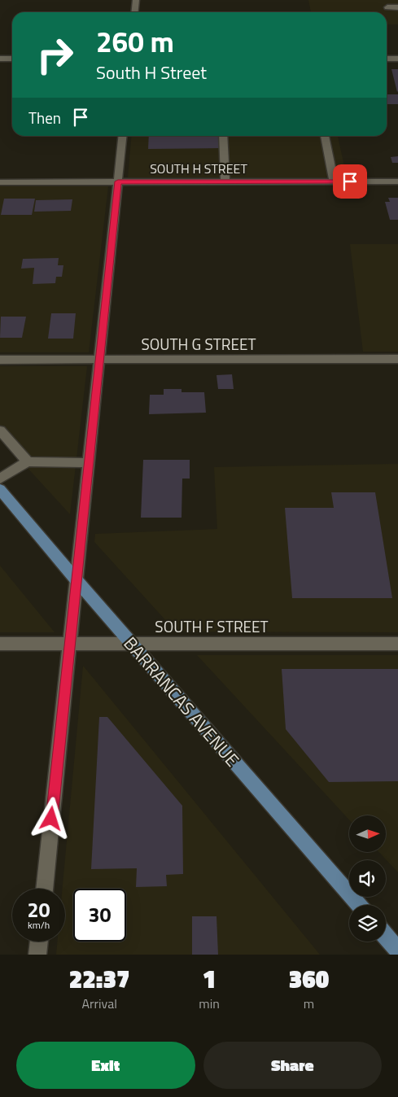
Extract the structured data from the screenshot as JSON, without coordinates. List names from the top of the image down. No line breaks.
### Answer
{"streets":{"main road":["BARRANCAS AVENUE"],"street":["SOUTH H STREET","SOUTH G STREET","SOUTH F STREET"]},"crossings":[["SOUTH F STREET","BARRANCAS AVENUE"]],"north":"right","page":{"turn":["260 m","South H Street"],"then":"Then","speed":"20 km/h","limit":"30","eta":["22:37","Arrival","1","min","360","m"],"buttons":["Exit","Share"]}}
